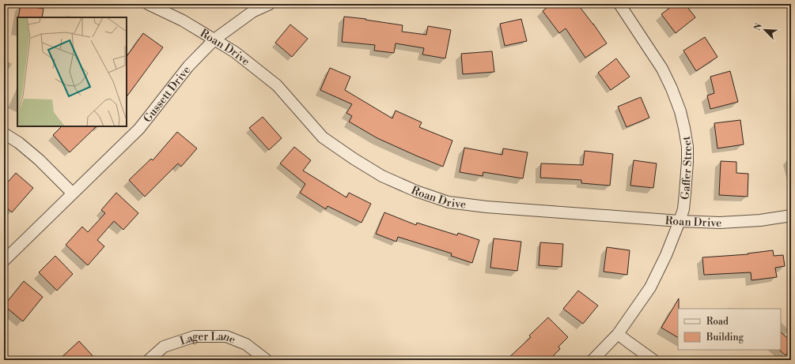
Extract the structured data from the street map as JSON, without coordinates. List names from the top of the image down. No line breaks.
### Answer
{"streets":{"street":["Roan Drive","Gussett Drive","Gaffer Street","Lager Lane"]},"crossings":[["Roan Drive","Gussett Drive"],["Roan Drive","Gaffer Street"]],"legend":["Road","Building"],"north":"top left"}
